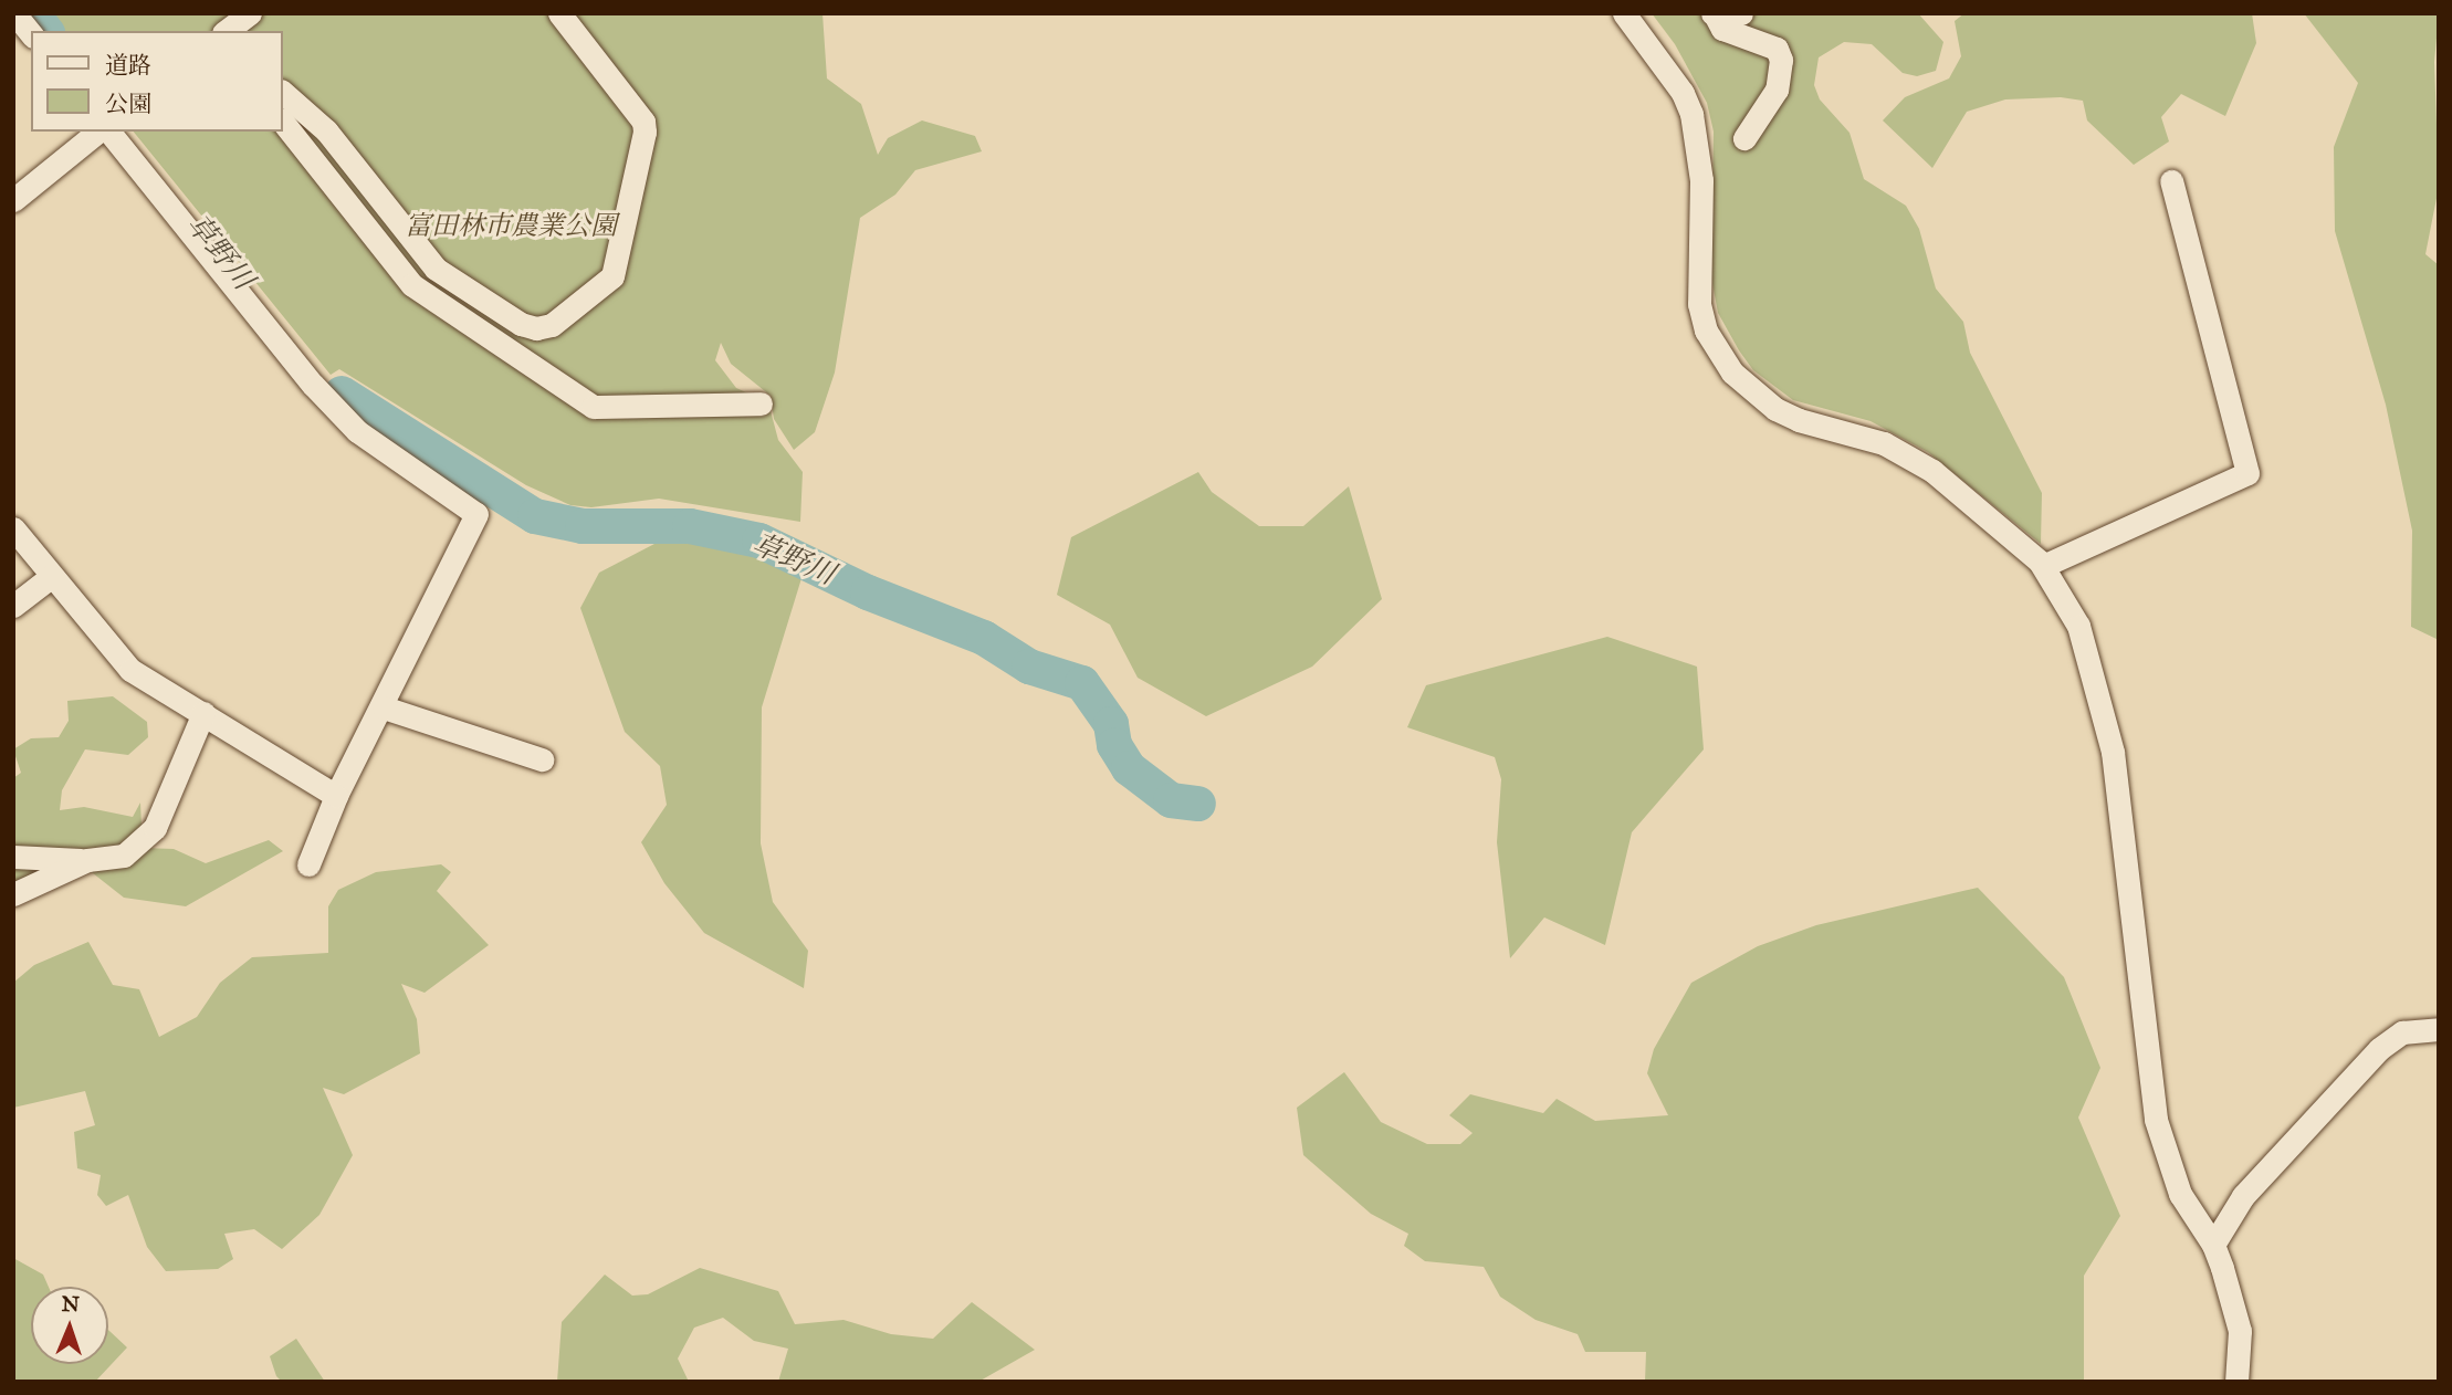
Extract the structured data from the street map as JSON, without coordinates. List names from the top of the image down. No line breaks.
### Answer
{"water":["草野川"],"parks":["富田林市農業公園"],"legend":["道路","公園"],"north":"top"}
